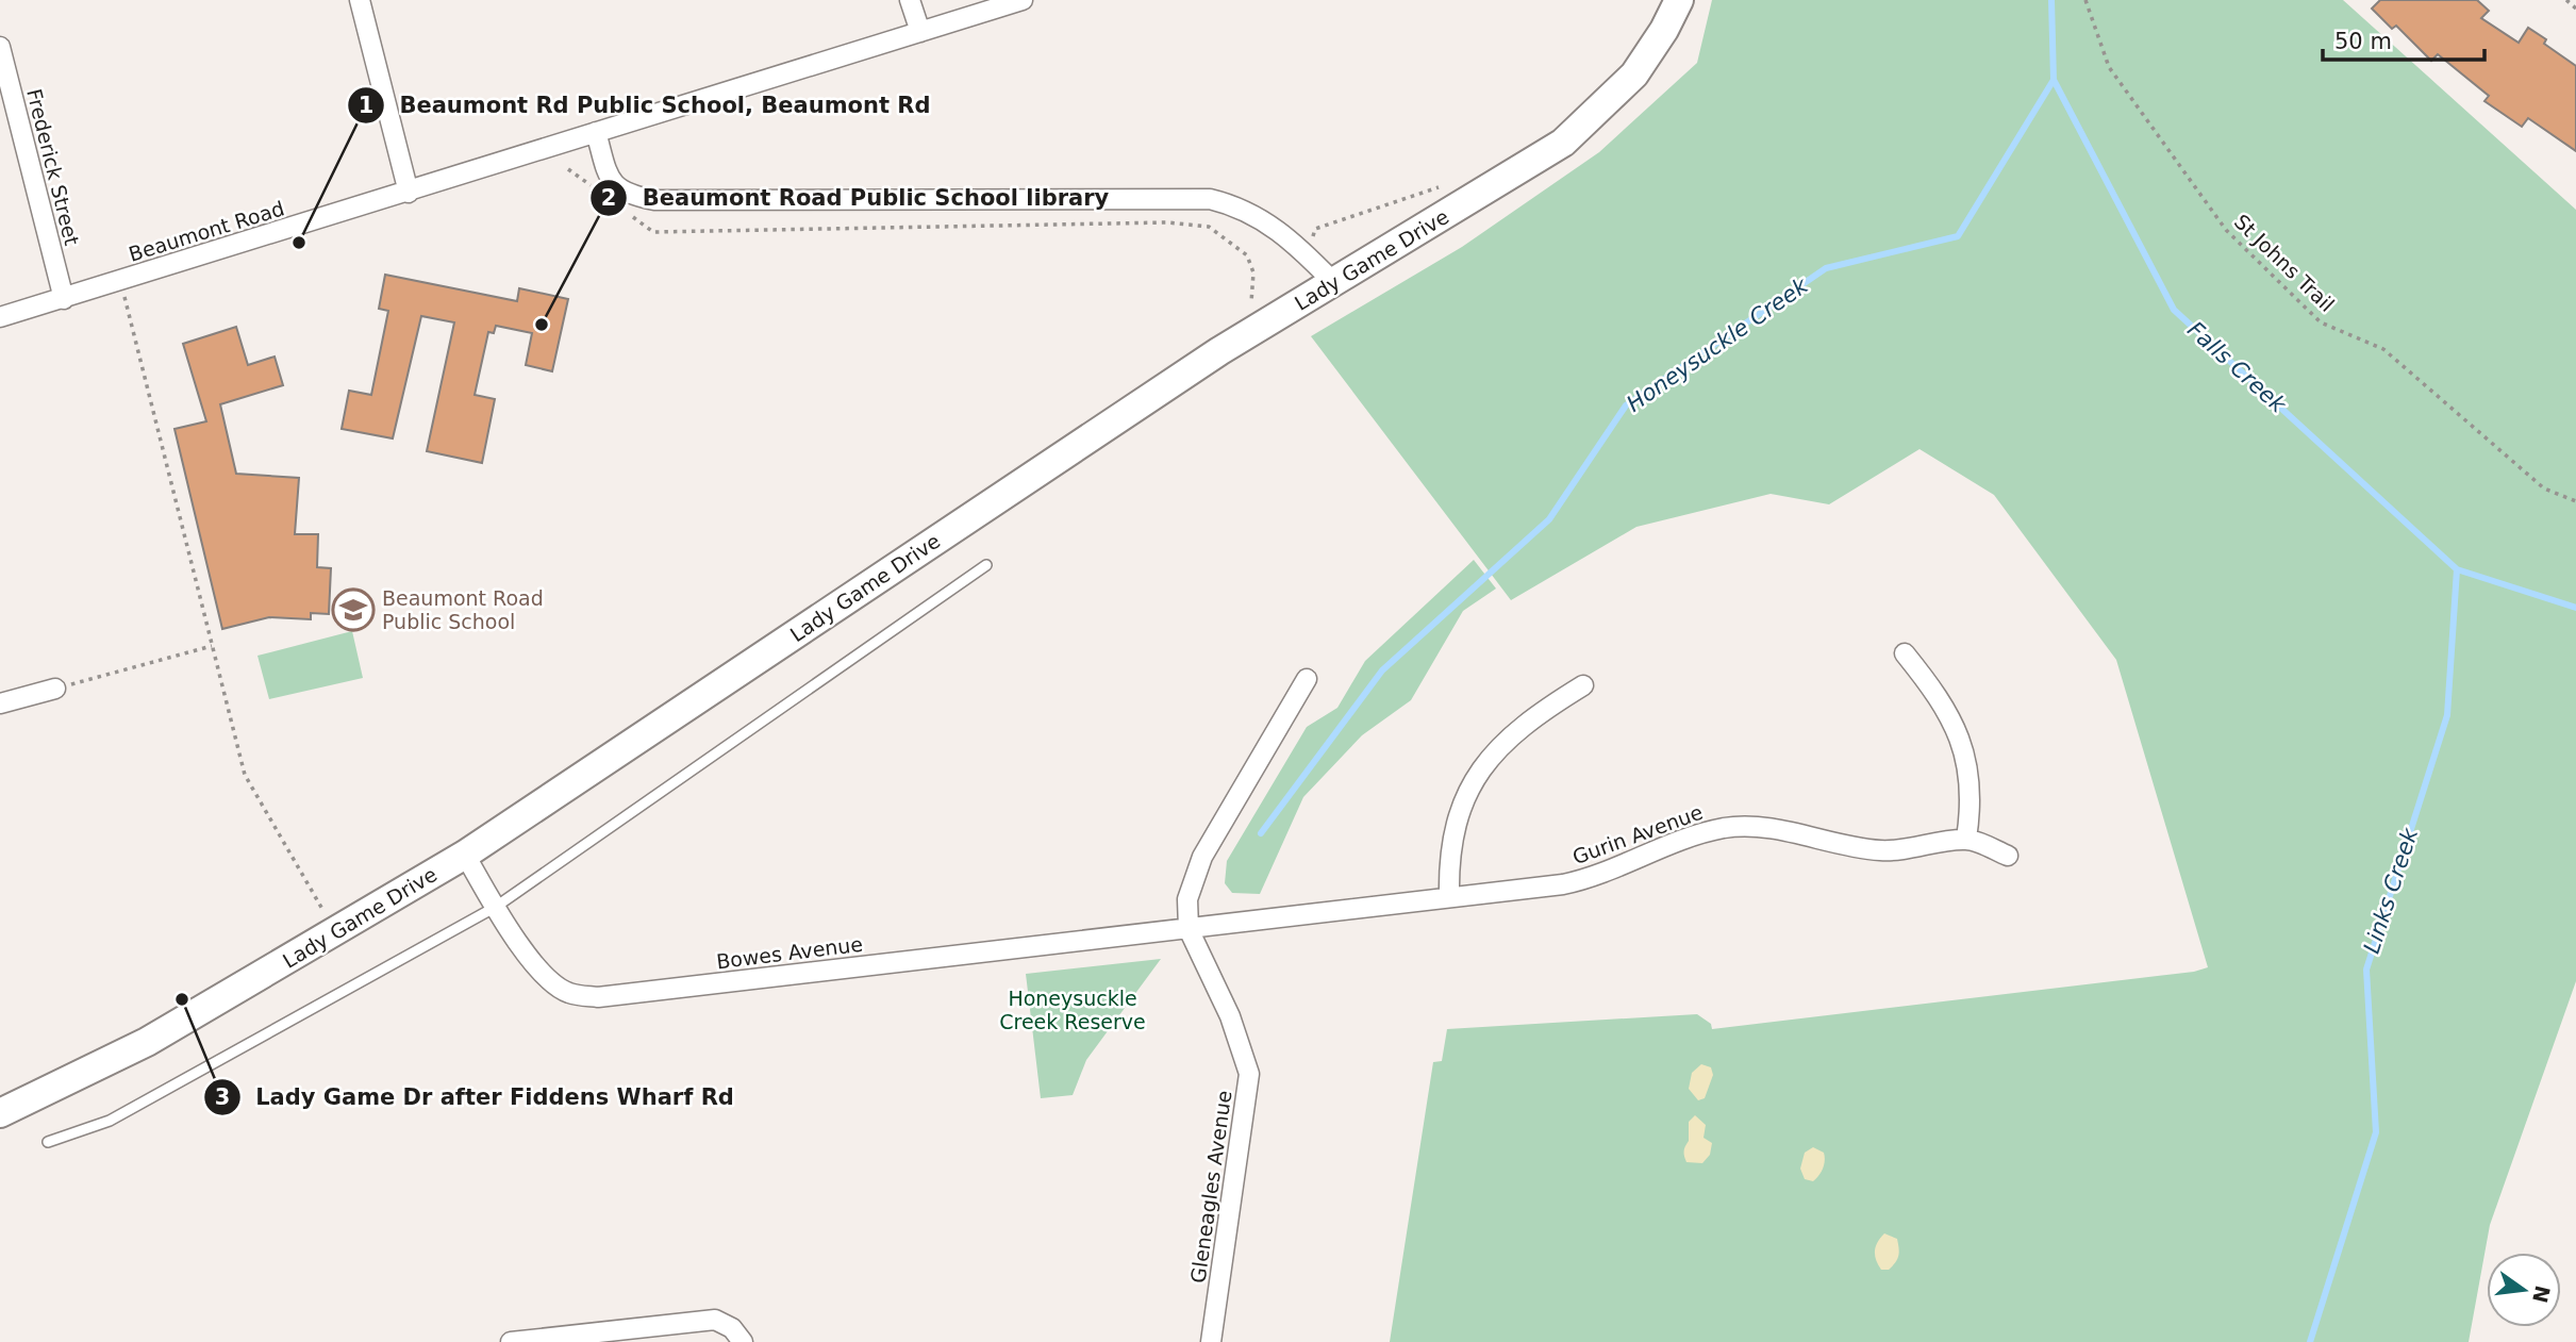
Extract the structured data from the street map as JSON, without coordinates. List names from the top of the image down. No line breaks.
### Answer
{"streets":{"main road":["Lady Game Drive"],"street":["Frederick Street","Beaumont Road","Gurin Avenue","Bowes Avenue","Gleneagles Avenue"],"path":["St Johns Trail"]},"crossings":[["Frederick Street","Beaumont Road"],["Lady Game Drive","Bowes Avenue"],["Gurin Avenue","Bowes Avenue"],["Gurin Avenue","Gleneagles Avenue"],["Bowes Avenue","Gleneagles Avenue"]],"water":["Honeysuckle Creek","Falls Creek","Links Creek"],"parks":["Honeysuckle Creek Reserve"],"places":{"other":["Beaumont Rd Public School, Beaumont Rd","Beaumont Road Public School library","Lady Game Dr after Fiddens Wharf Rd"],"school or university":["Beaumont Road Public School"]},"scale_bar":"50 m","north":"right"}
